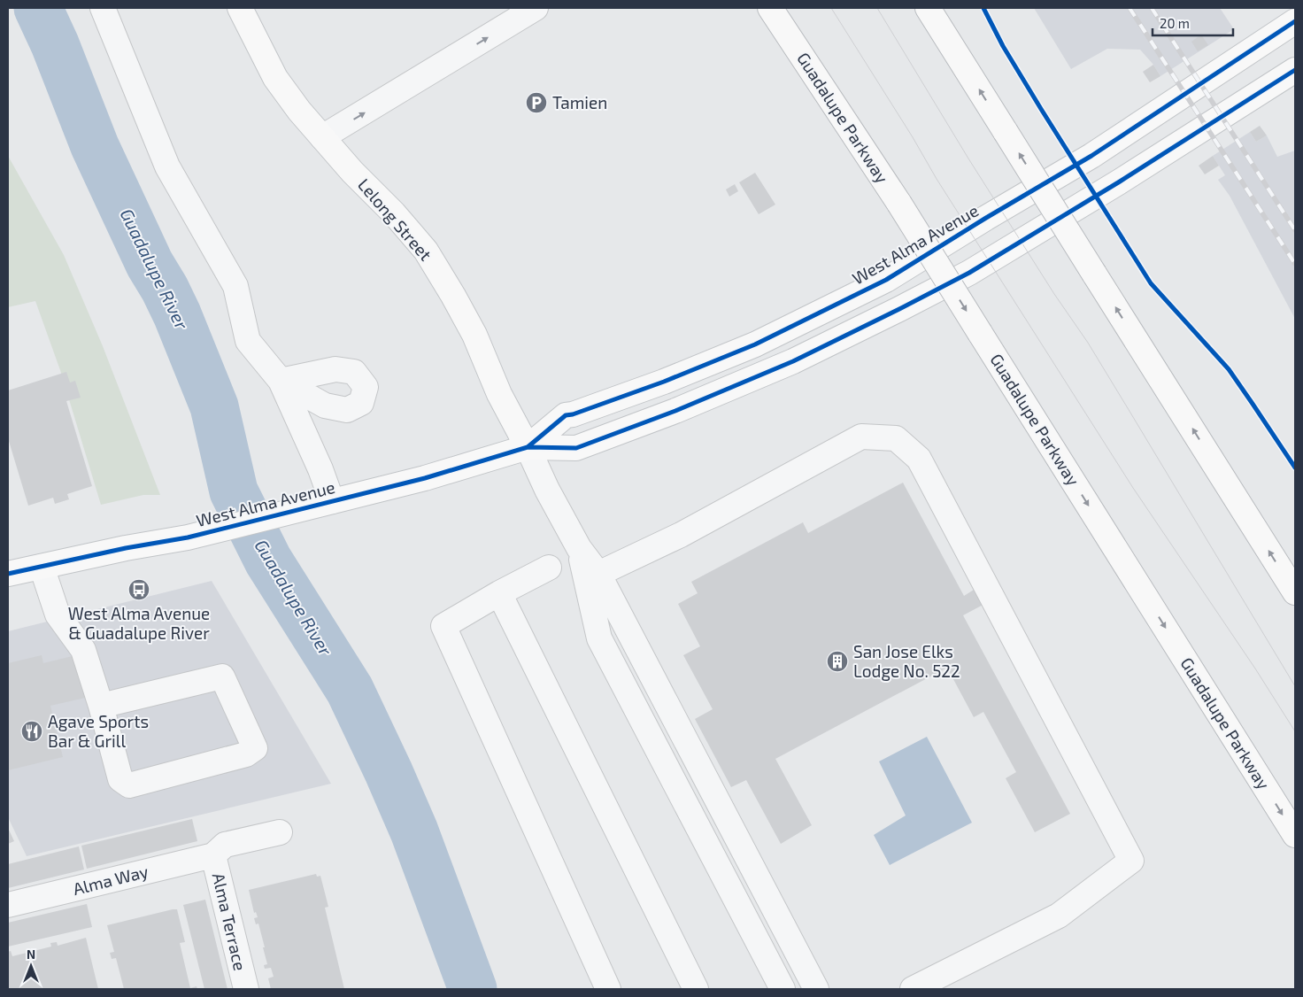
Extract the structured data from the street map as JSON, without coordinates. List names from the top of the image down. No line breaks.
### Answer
{"streets":{"main road":["Guadalupe Parkway","Lelong Street","West Alma Avenue"],"lane":["Alma Way","Alma Terrace"]},"crossings":[["Lelong Street","West Alma Avenue"],["Alma Way","Alma Terrace"]],"water":["Guadalupe River"],"places":{"parking":["Tamien"],"bus stop":["West Alma Avenue & Guadalupe River"],"building":["San Jose Elks Lodge No. 522"],"restaurant":["Agave Sports Bar & Grill"]},"scale_bar":"20 m","north":"top"}
